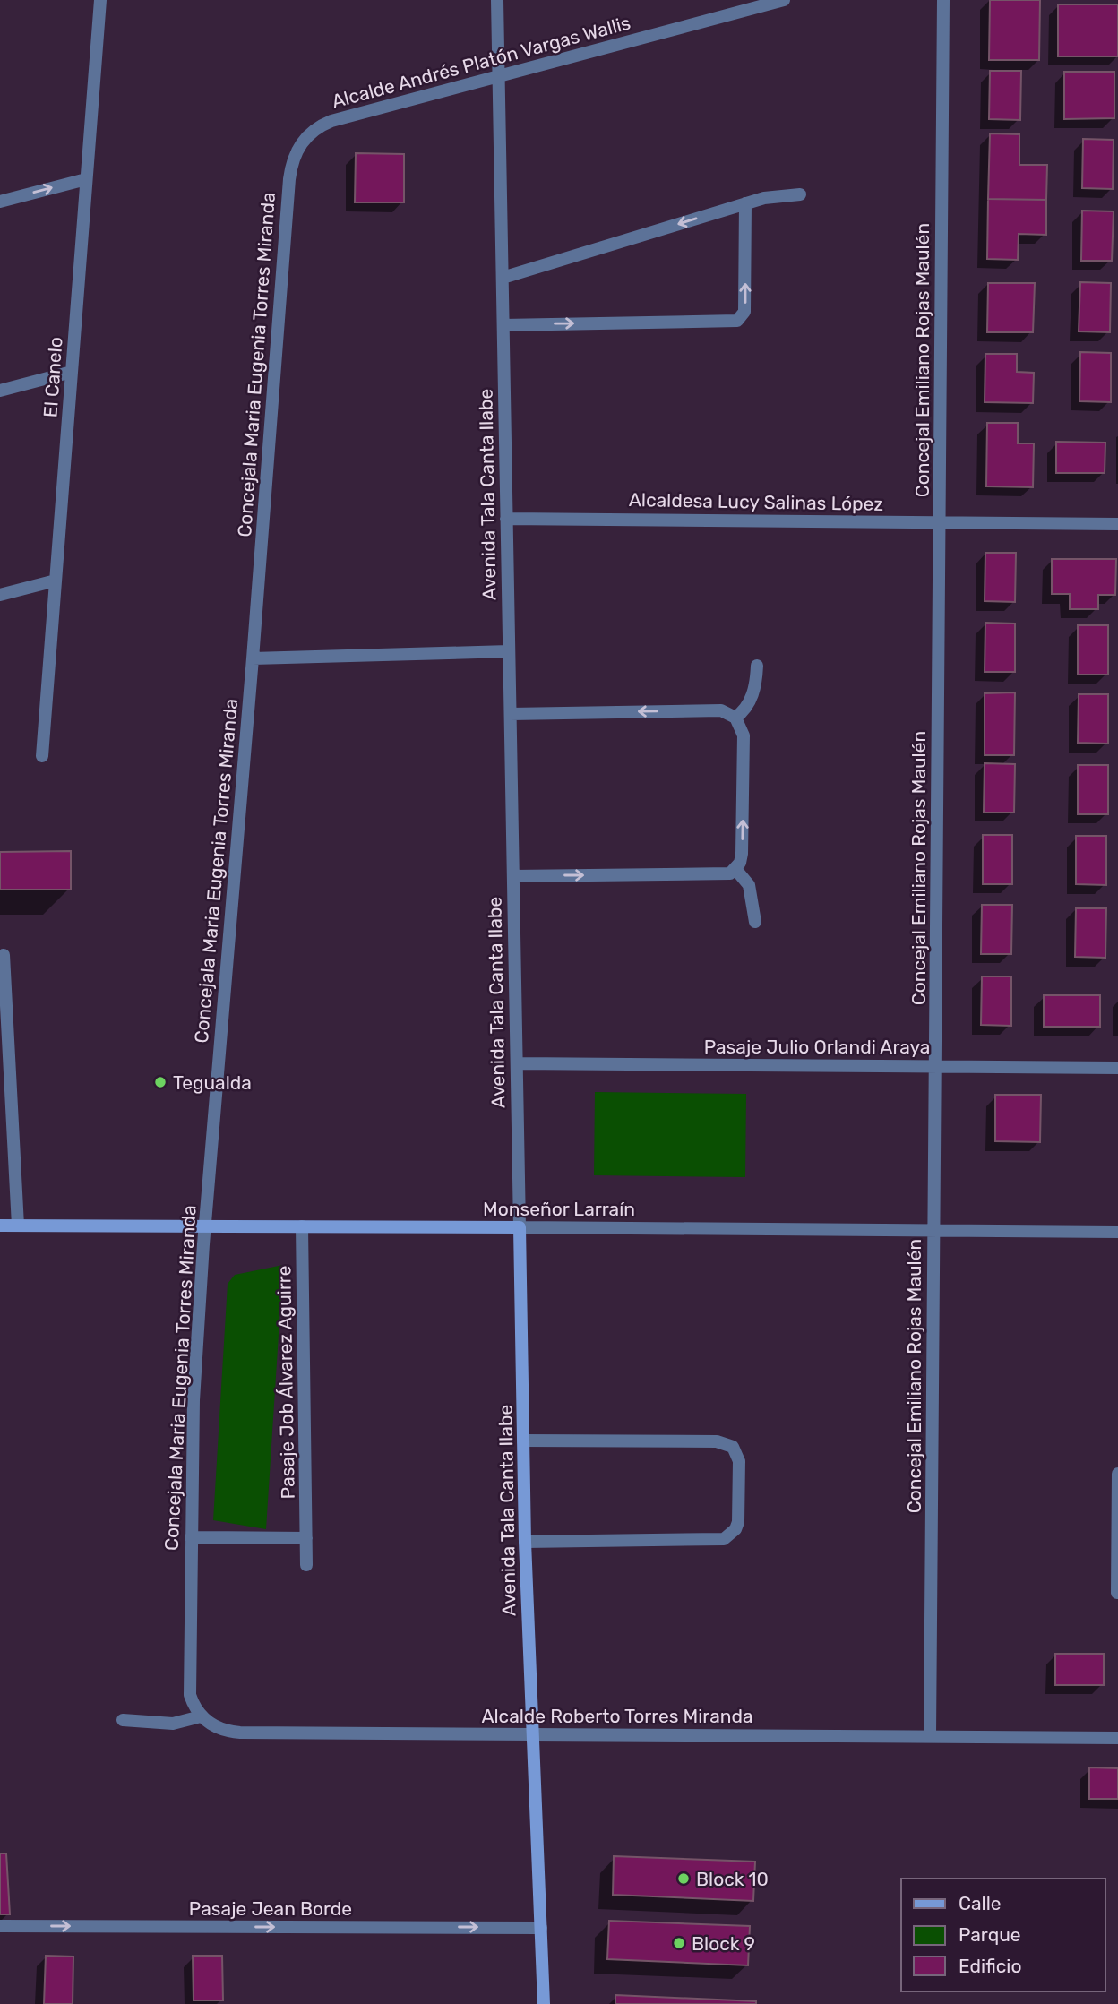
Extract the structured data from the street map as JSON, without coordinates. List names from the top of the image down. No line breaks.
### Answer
{"streets":{"street":["Alcalde Andrés Platón Vargas Wallis","Concejal Emiliano Rojas Maulén","Concejala Maria Eugenia Torres Miranda","El Canelo","Avenida Tala Canta Ilabe","Alcaldesa Lucy Salinas López","Pasaje Julio Orlandi Araya","Monseñor Larraín","Pasaje Job Álvarez Aguirre","Alcalde Roberto Torres Miranda","Pasaje Jean Borde"]},"crossings":[["Alcalde Andrés Platón Vargas Wallis","Concejala Maria Eugenia Torres Miranda"],["Alcalde Andrés Platón Vargas Wallis","Avenida Tala Canta Ilabe"],["Concejal Emiliano Rojas Maulén","Alcaldesa Lucy Salinas López"],["Concejal Emiliano Rojas Maulén","Pasaje Julio Orlandi Araya"],["Concejal Emiliano Rojas Maulén","Monseñor Larraín"],["Concejal Emiliano Rojas Maulén","Alcalde Roberto Torres Miranda"],["Concejala Maria Eugenia Torres Miranda","Monseñor Larraín"],["Concejala Maria Eugenia Torres Miranda","Alcalde Roberto Torres Miranda"],["Avenida Tala Canta Ilabe","Alcaldesa Lucy Salinas López"],["Avenida Tala Canta Ilabe","Pasaje Julio Orlandi Araya"],["Avenida Tala Canta Ilabe","Monseñor Larraín"],["Avenida Tala Canta Ilabe","Alcalde Roberto Torres Miranda"],["Avenida Tala Canta Ilabe","Pasaje Jean Borde"],["Monseñor Larraín","Pasaje Job Álvarez Aguirre"]],"one_way":["Pasaje Jean Borde"],"places":["Tegualda","Block 10","Block 9"],"legend":["Calle","Parque","Edificio"]}
